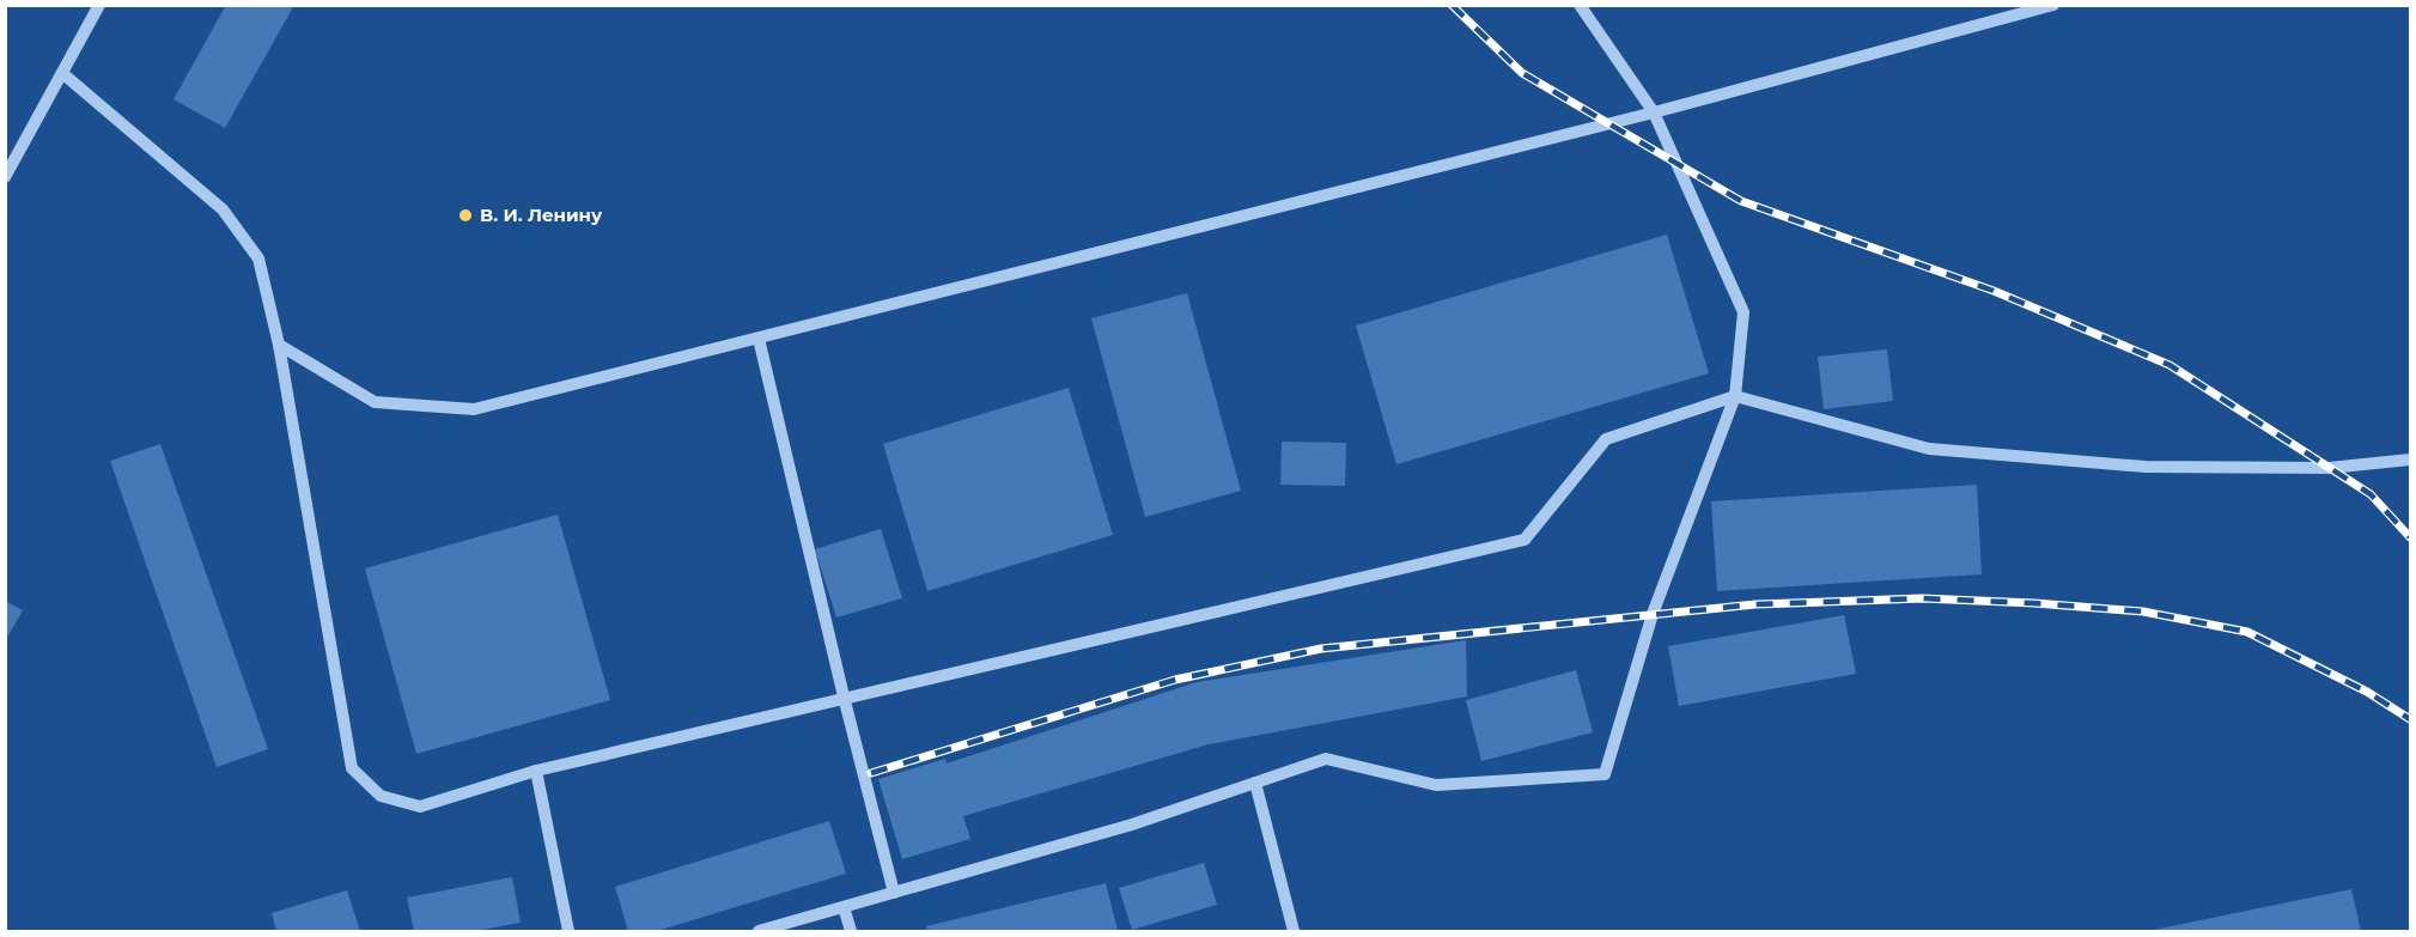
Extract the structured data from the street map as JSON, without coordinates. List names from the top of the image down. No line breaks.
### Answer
{"places":["В. И. Ленину"]}
